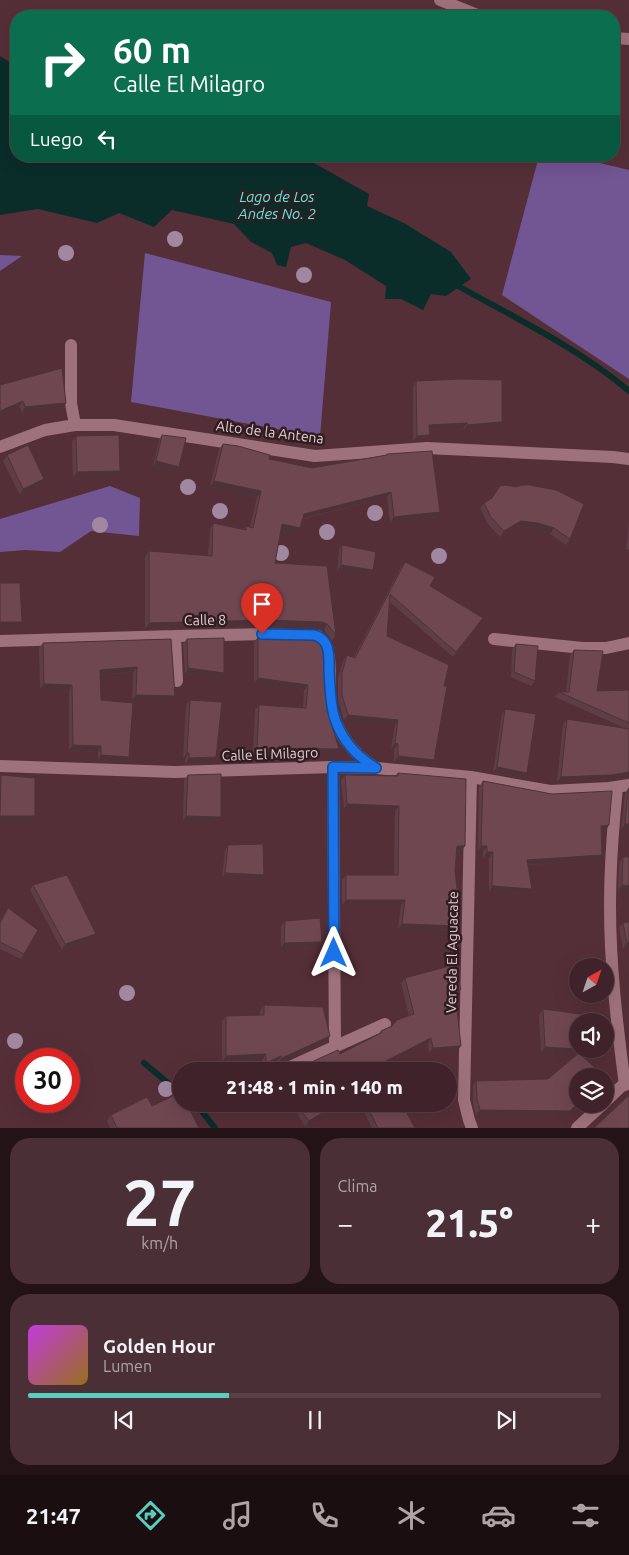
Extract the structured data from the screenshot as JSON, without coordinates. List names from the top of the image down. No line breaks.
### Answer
{"streets":{"street":["Alto de la Antena","Calle 8","Calle El Milagro","Vereda El Aguacate"]},"crossings":[["Calle 8","Calle El Milagro"],["Calle El Milagro","Vereda El Aguacate"]],"water":["Lago de Los Andes No. 2"],"north":"top right","page":{"turn":["60 m","Calle El Milagro"],"then":"Luego","limit":"30","trip":"21:48 · 1 min · 140 m","tile":[["27","km/h"],"Clima"],"heat":["−","21.5°","+"],"song":["Golden Hour","Lumen"],"tabs":"21:47"}}
